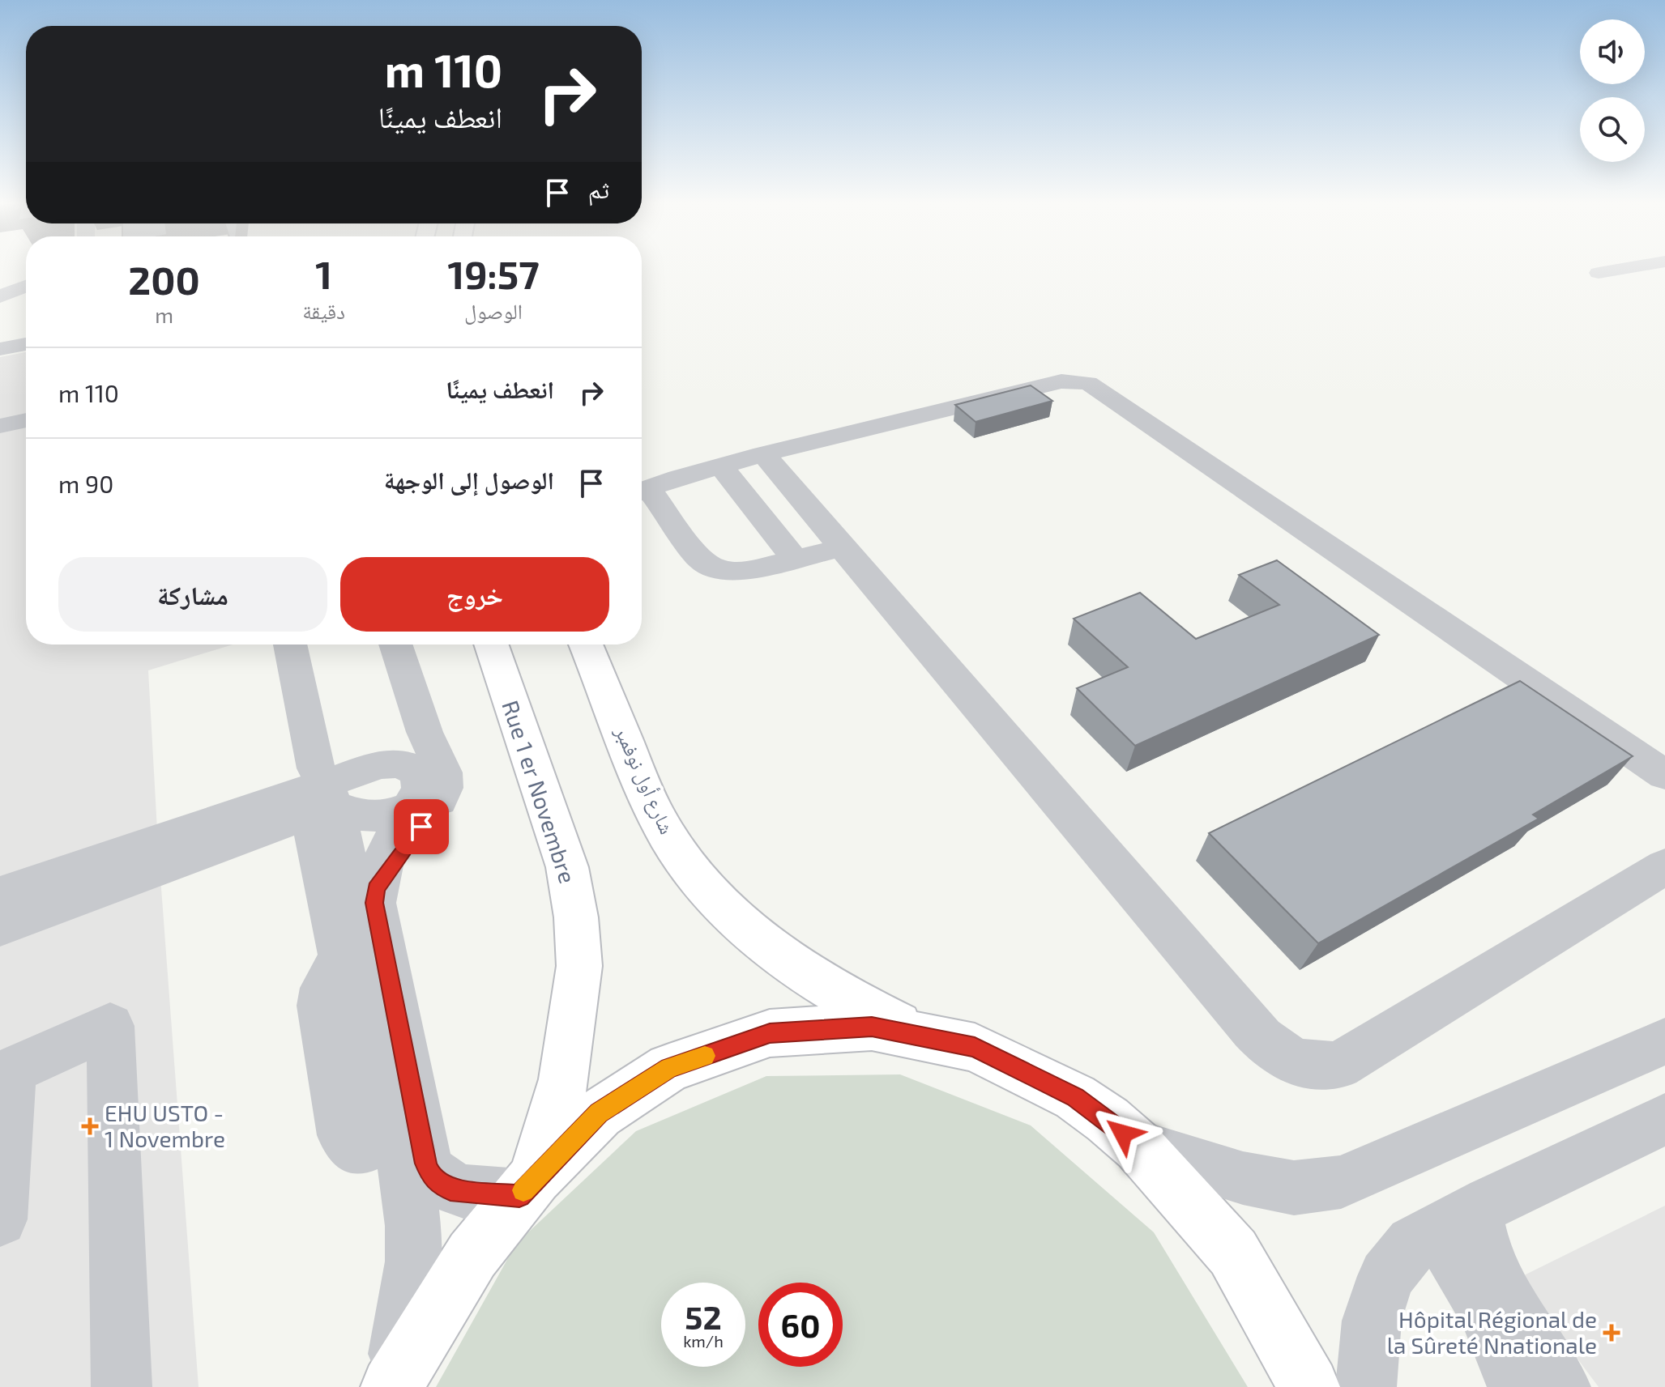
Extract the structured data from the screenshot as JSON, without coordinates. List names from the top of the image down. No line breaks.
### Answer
{"streets":{"main road":["شارع أول نوفمبر","Rue 1 er Novembre"]},"places":{"health":["EHU USTO - 1 Novembre","Hôpital Régional de la Sûreté Nnationale"]},"page":{"turn":["110 m","انعطف يمينًا"],"then":"ثم","eta":["19:57","الوصول","1","دقيقة","200","m"],"list":[{"name":"انعطف يمينًا","value":"110 m"},{"name":"الوصول إلى الوجهة","value":"90 m"}],"buttons":["خروج","مشاركة"],"speed":"52 km/h","limit":"60"}}
